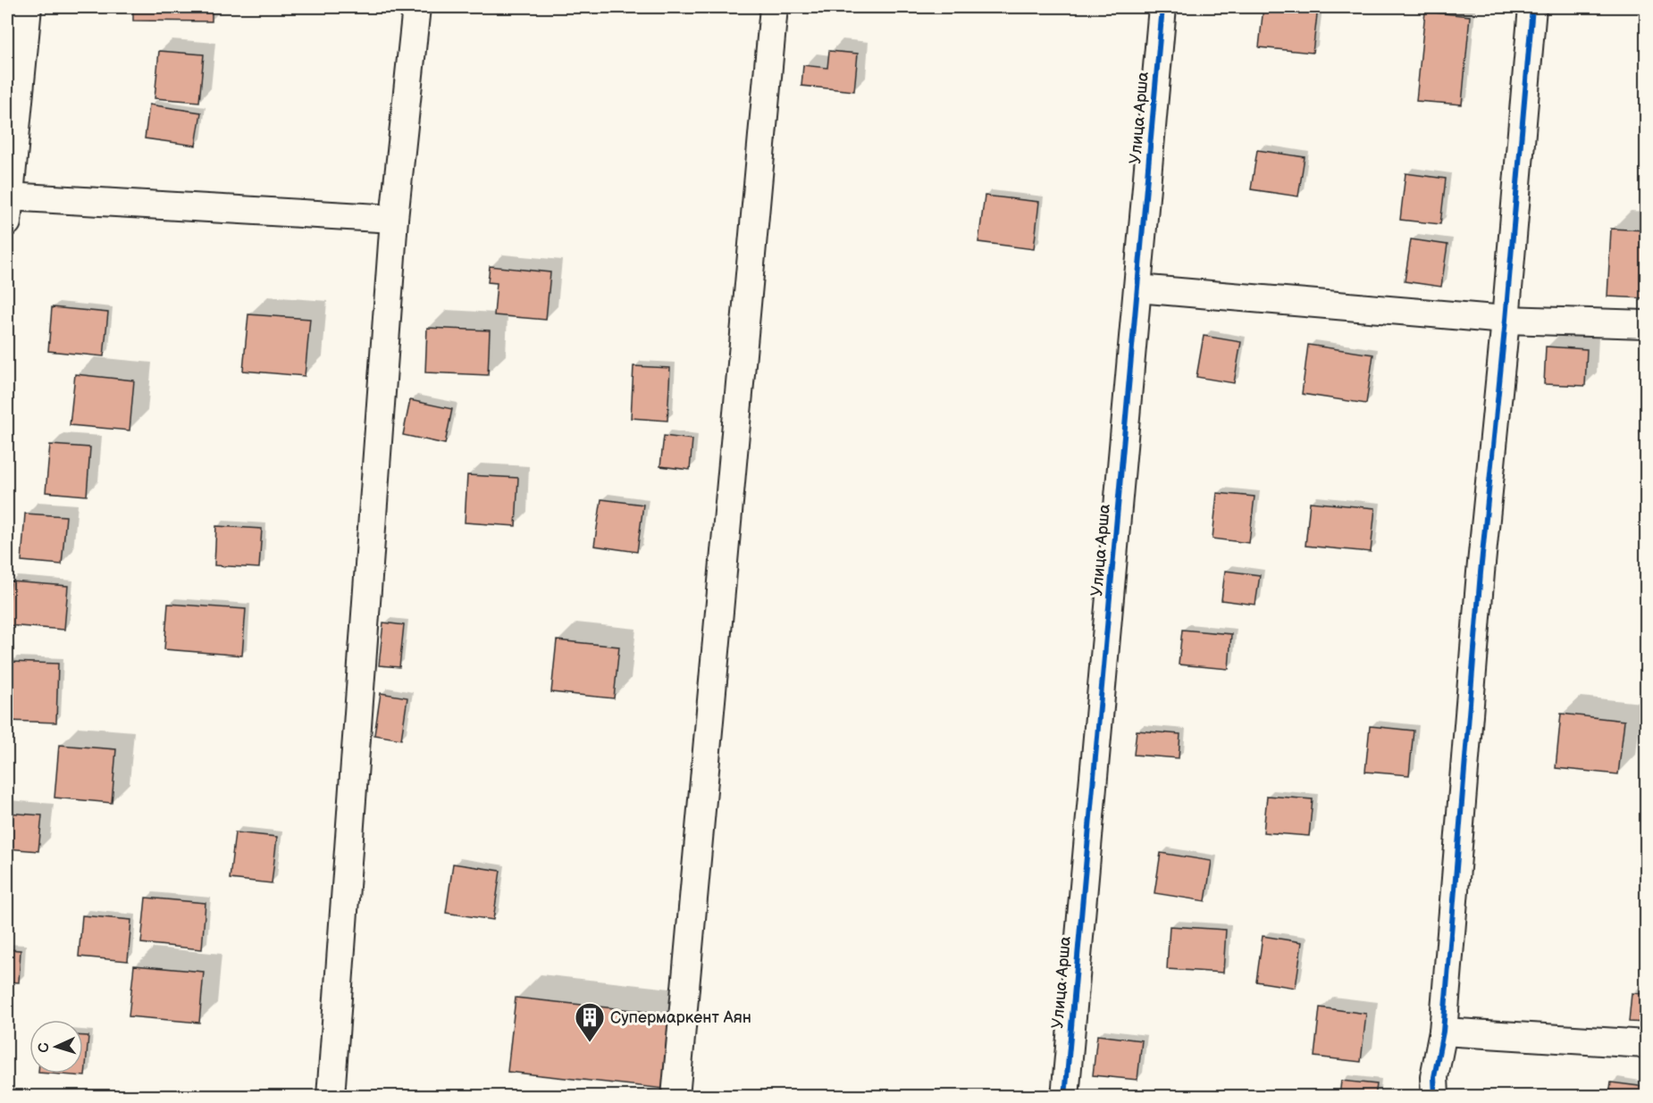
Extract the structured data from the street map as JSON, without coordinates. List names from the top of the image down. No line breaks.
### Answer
{"streets":{"street":["Улица Арша"]},"places":{"building":["Супермаркент Аян"]},"north":"left"}
